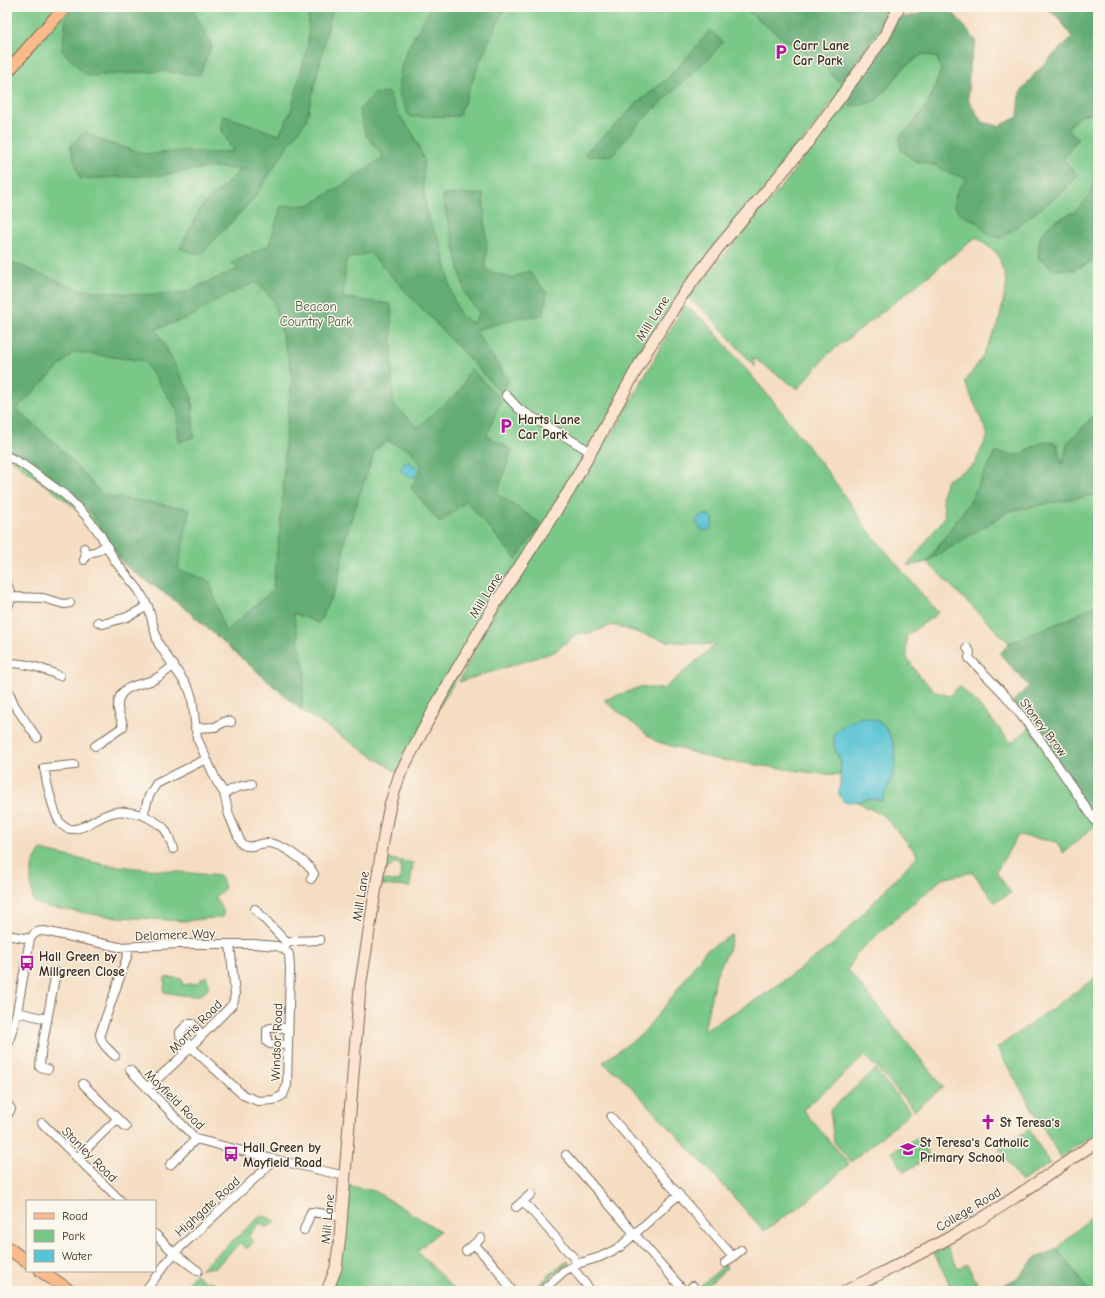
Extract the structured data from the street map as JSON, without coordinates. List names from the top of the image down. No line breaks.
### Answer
{"streets":{"street":["Mill Lane","Stoney Brow","Delamere Way","Morris Road","Windsor Road","Mayfield Road","Stanley Road","Highgate Road","College Road"]},"crossings":[["Mill Lane","Mayfield Road"],["Delamere Way","Morris Road"],["Delamere Way","Windsor Road"],["Morris Road","Windsor Road"],["Morris Road","Mayfield Road"],["Mayfield Road","Highgate Road"]],"parks":["Beacon Country Park"],"places":{"parking":["Carr Lane Car Park","Harts Lane Car Park"],"bus stop":["Hall Green by Millgreen Close","Hall Green by Mayfield Road"],"church":["St Teresa's"],"school or university":["St Teresa's Catholic Primary School"]},"legend":["Road","Park","Water"]}
